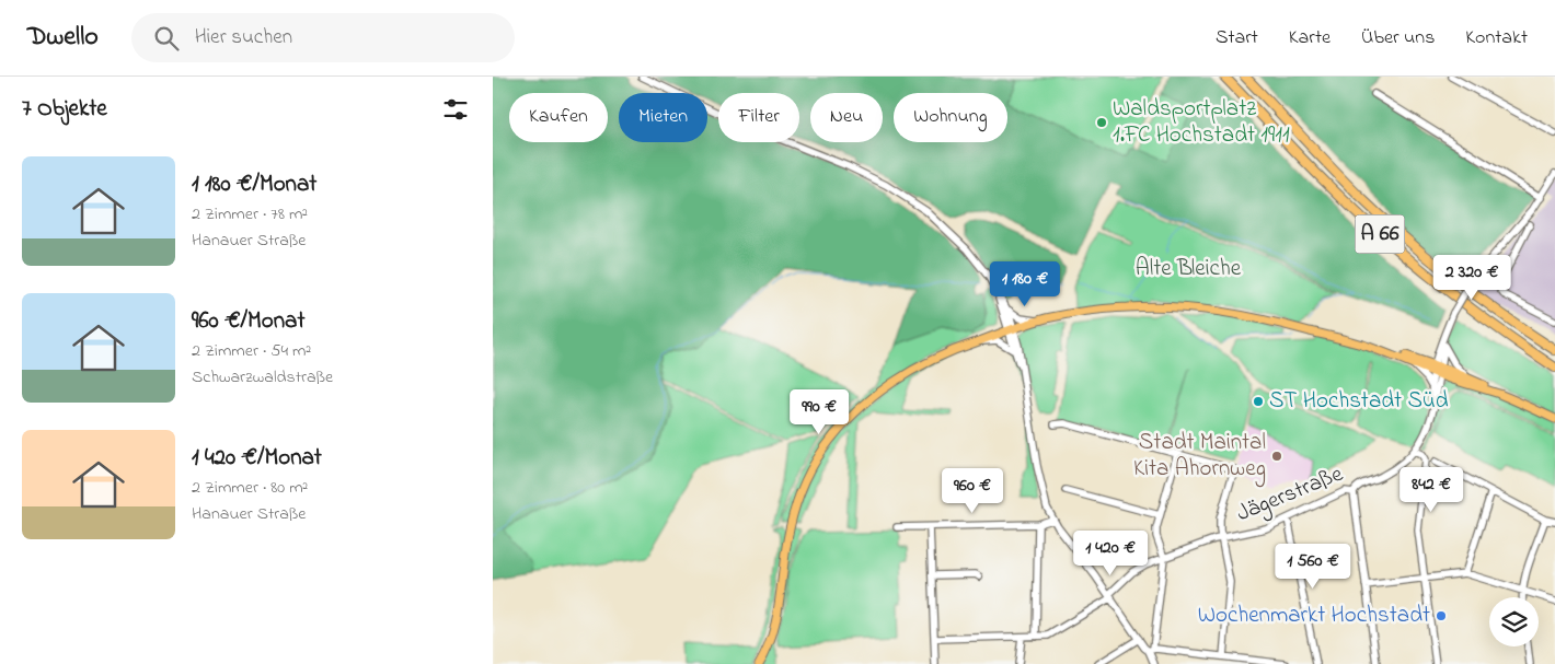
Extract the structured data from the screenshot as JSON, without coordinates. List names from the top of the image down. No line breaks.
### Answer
{"streets":{"highway":["A 66"],"street":["Jägerstraße"]},"parks":["Alte Bleiche"],"places":["Waldsportplatz 1.FC Hochstadt 1911","ST Hochstadt Süd","Stadt Maintal Kita Ahornweg","Wochenmarkt Hochstadt"],"page":{"header":"Dwello","search":"Hier suchen","nav":["Start","Karte","Über uns","Kontakt"],"heading":"7 Objekte","chip":["Kaufen","Mieten","Filter","Neu","Wohnung"],"list":[{"name":"1 180 €/Monat","note":"2 Zimmer · 78 m² · Hanauer Straße"},{"name":"960 €/Monat","note":"2 Zimmer · 54 m² · Schwarzwaldstraße"},{"name":"1 420 €/Monat","note":"2 Zimmer · 80 m² · Hanauer Straße"}],"price":["2 320 €","1 180 €","990 €","842 €","960 €","1 420 €","1 560 €"]}}
